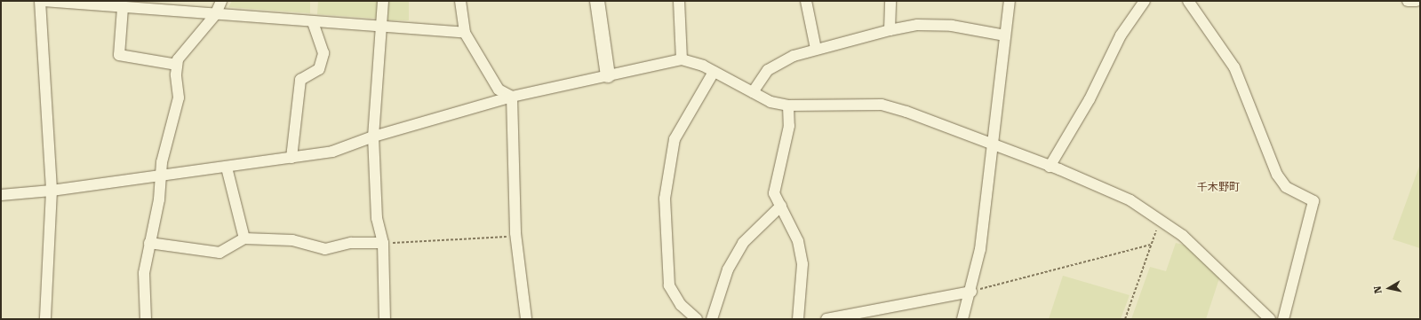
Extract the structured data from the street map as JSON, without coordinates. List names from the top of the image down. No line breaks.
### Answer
{"districts":["千木野町"],"north":"left"}
